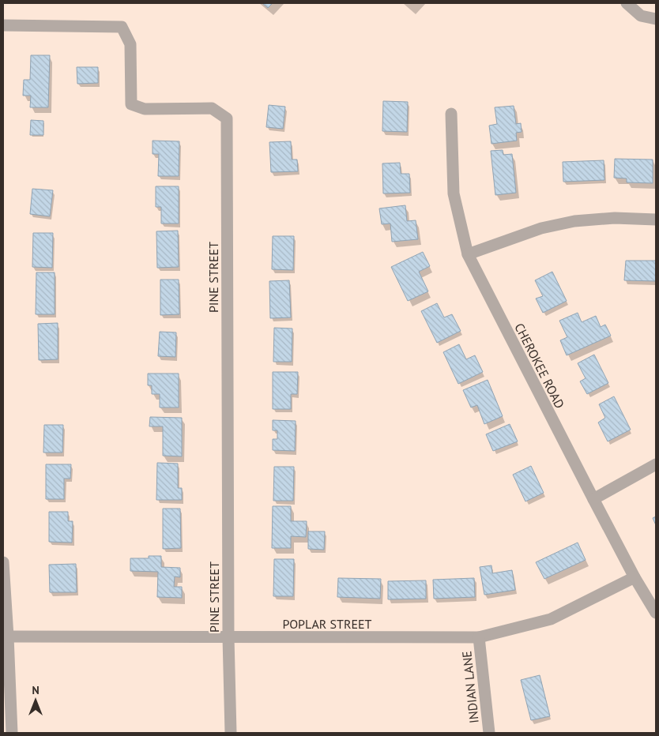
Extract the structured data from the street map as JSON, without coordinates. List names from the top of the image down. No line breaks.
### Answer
{"streets":{"street":["PINE STREET","CHEROKEE ROAD","POPLAR STREET","INDIAN LANE"]},"crossings":[["PINE STREET","POPLAR STREET"],["CHEROKEE ROAD","POPLAR STREET"],["POPLAR STREET","INDIAN LANE"]],"north":"top"}
